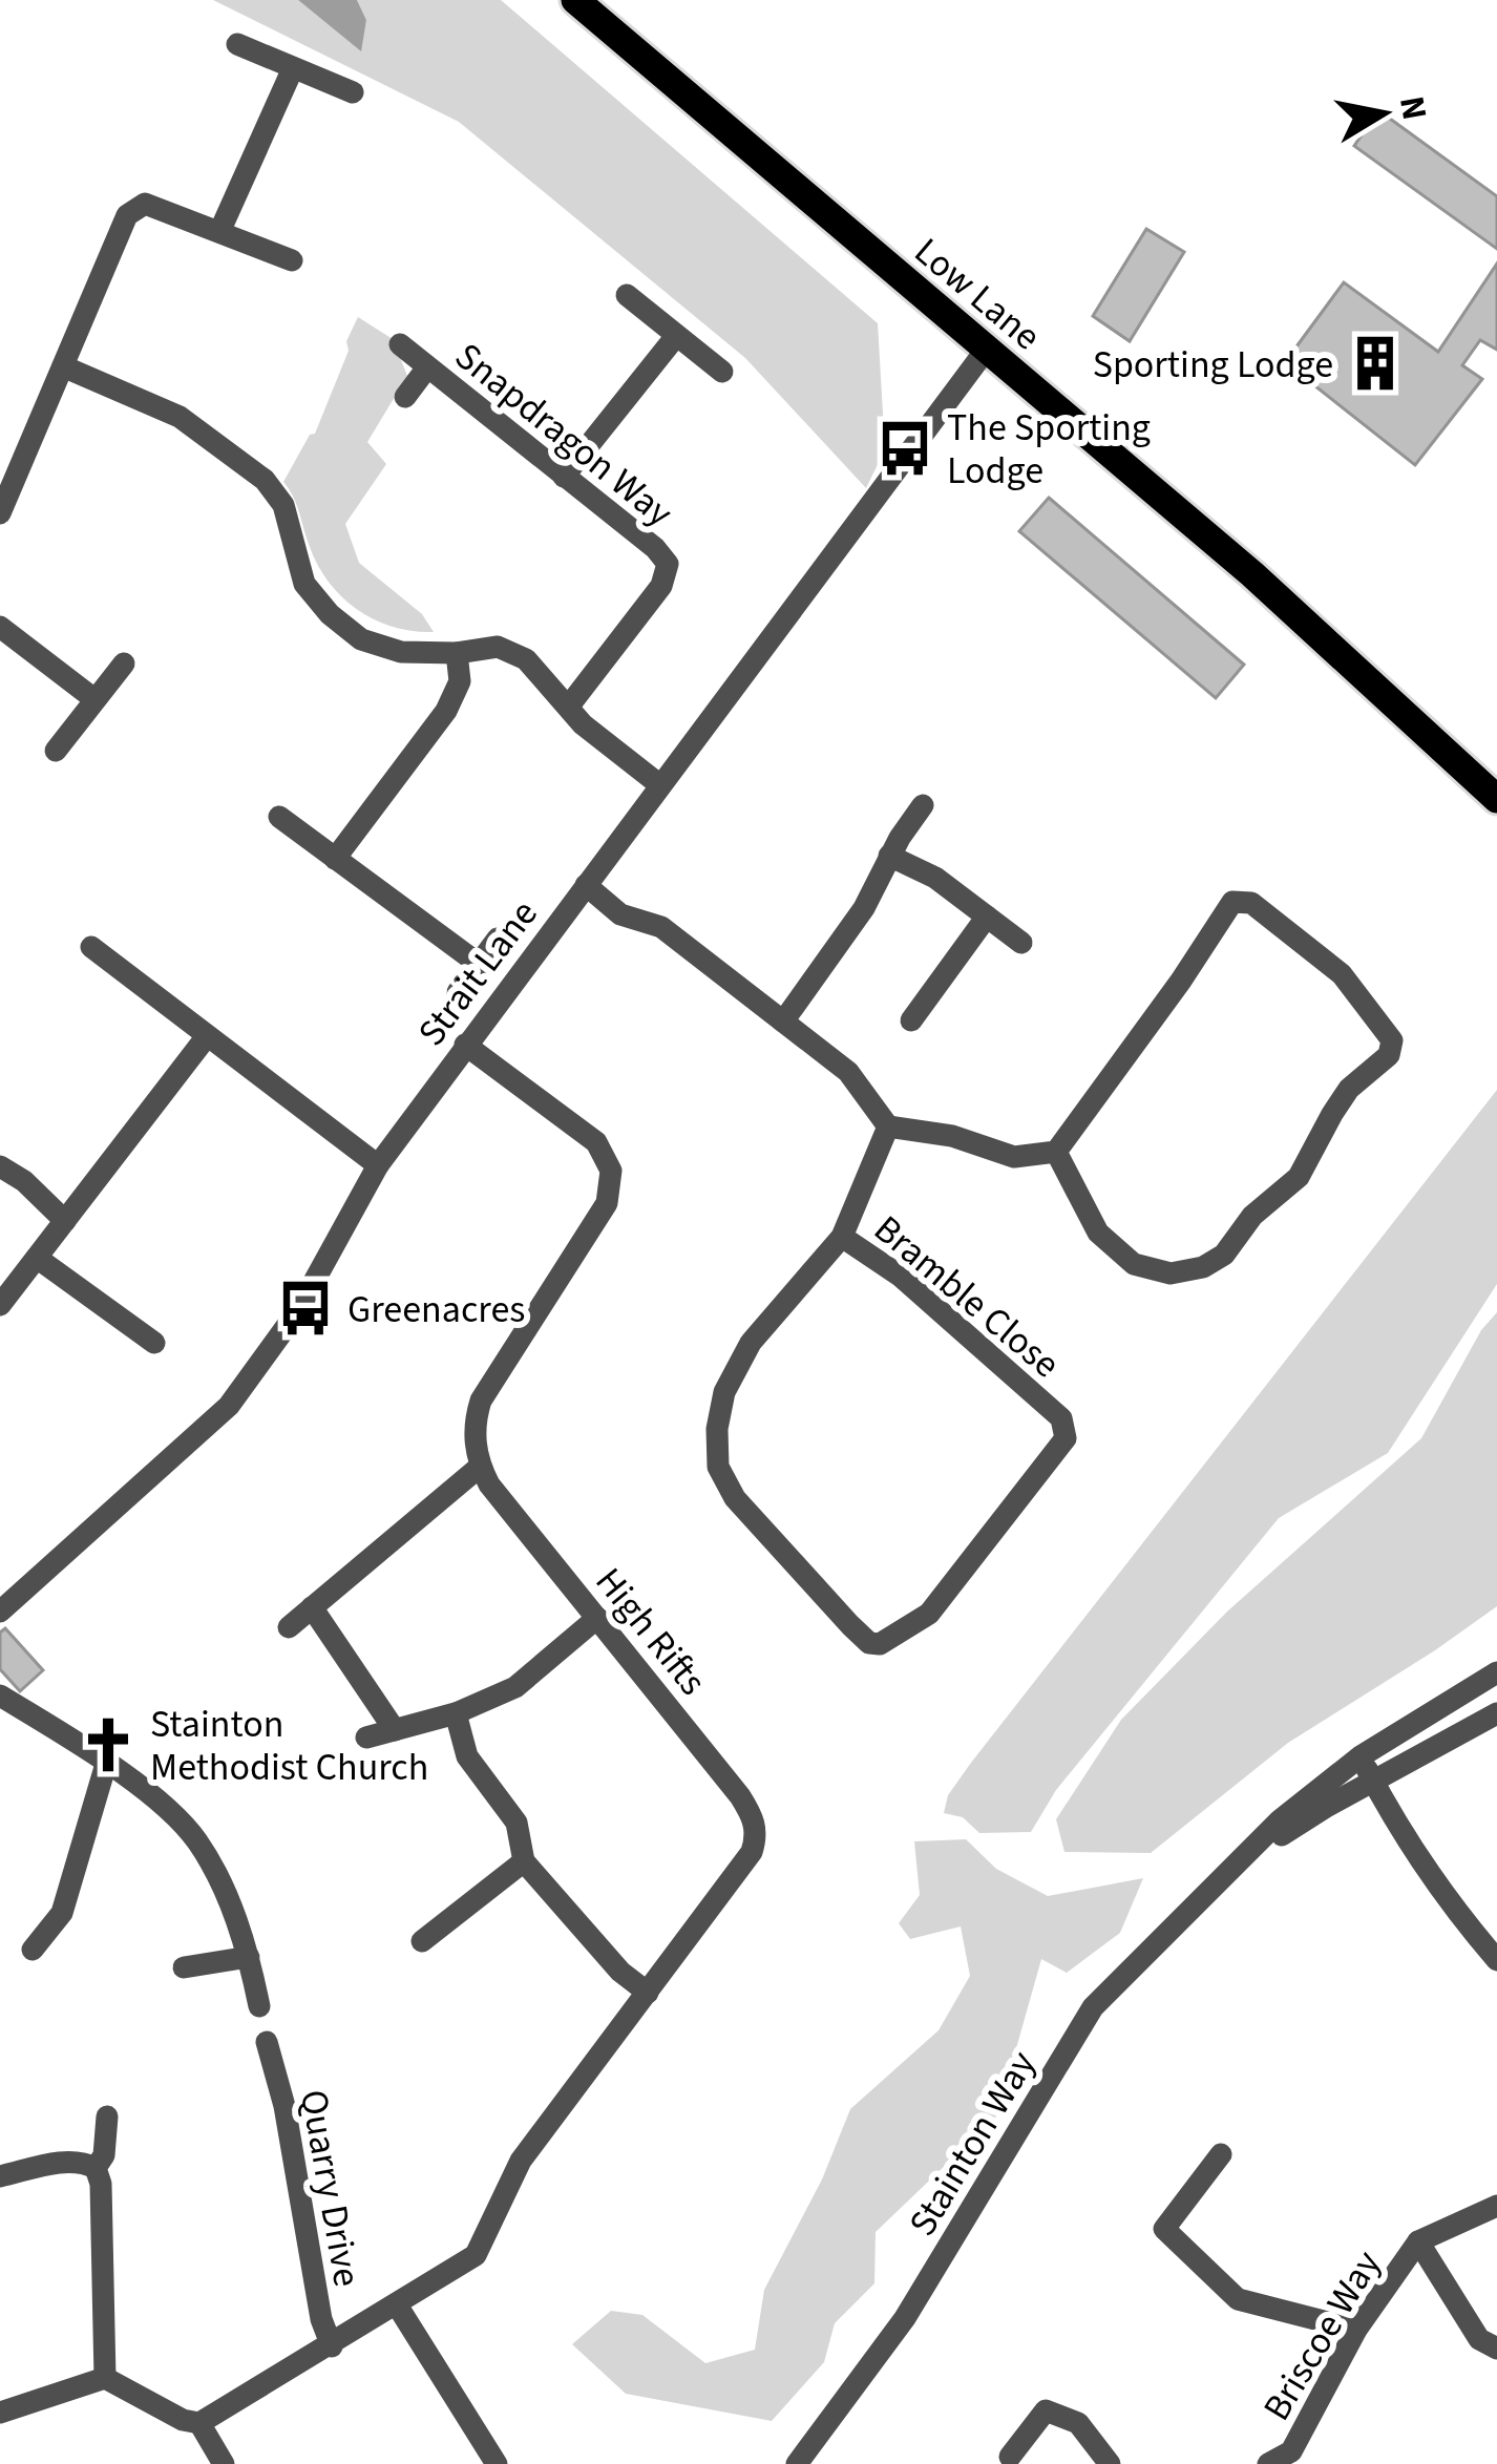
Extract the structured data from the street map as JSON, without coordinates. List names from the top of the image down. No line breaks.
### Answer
{"streets":{"main road":["Low Lane"],"street":["Snapdragon Way","Strait Lane","Bramble Close","High Rifts","Stainton Way","Quarry Drive","Briscoe Way"]},"crossings":[["Low Lane","Strait Lane"],["High Rifts","Quarry Drive"]],"places":{"building":["Sporting Lodge"],"bus stop":["The Sporting Lodge","Greenacres"],"church":["Stainton Methodist Church"]},"north":"right"}
